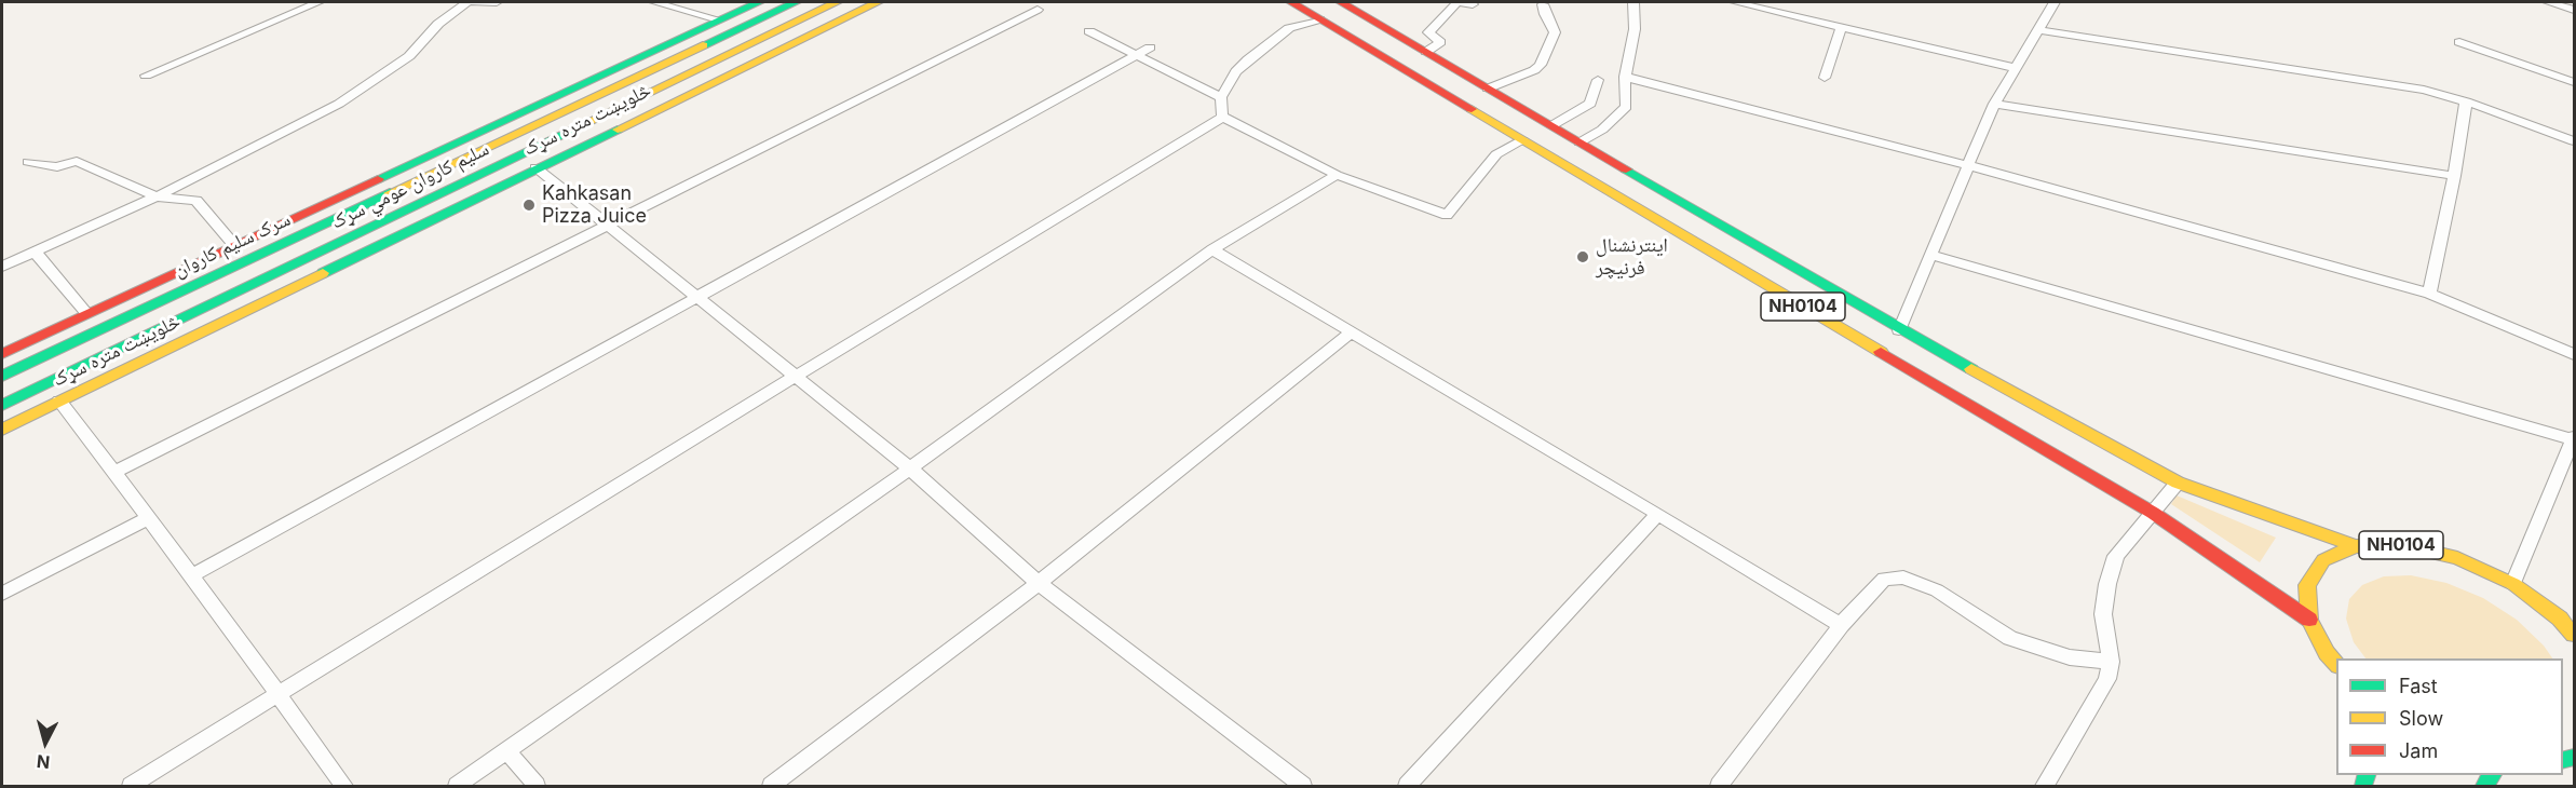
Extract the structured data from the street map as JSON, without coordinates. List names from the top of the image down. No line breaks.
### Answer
{"streets":{"main road":["څلویښت متره سړک","سلیم کاروان عومي سړک","سرک سلیم کاروان","NH0104"]},"places":["Kahkasan Pizza Juice","اینترنشنال فرنیچر"],"legend":["Fast","Slow","Jam"],"north":"bottom"}
